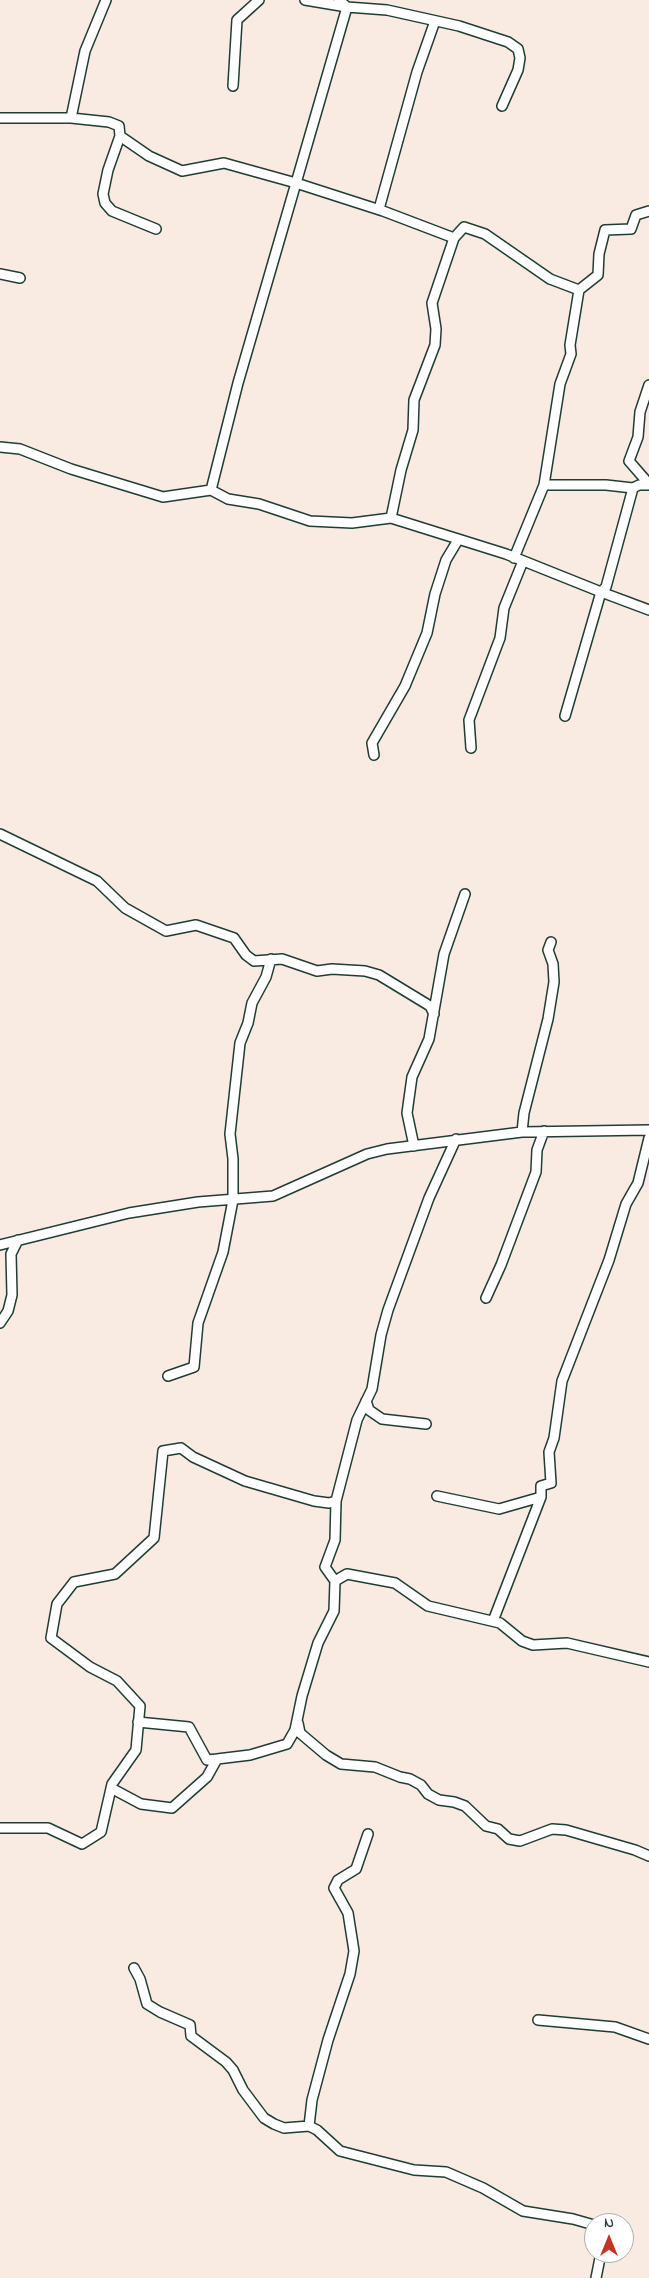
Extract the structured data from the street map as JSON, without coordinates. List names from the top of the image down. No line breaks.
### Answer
{"north":"top"}
